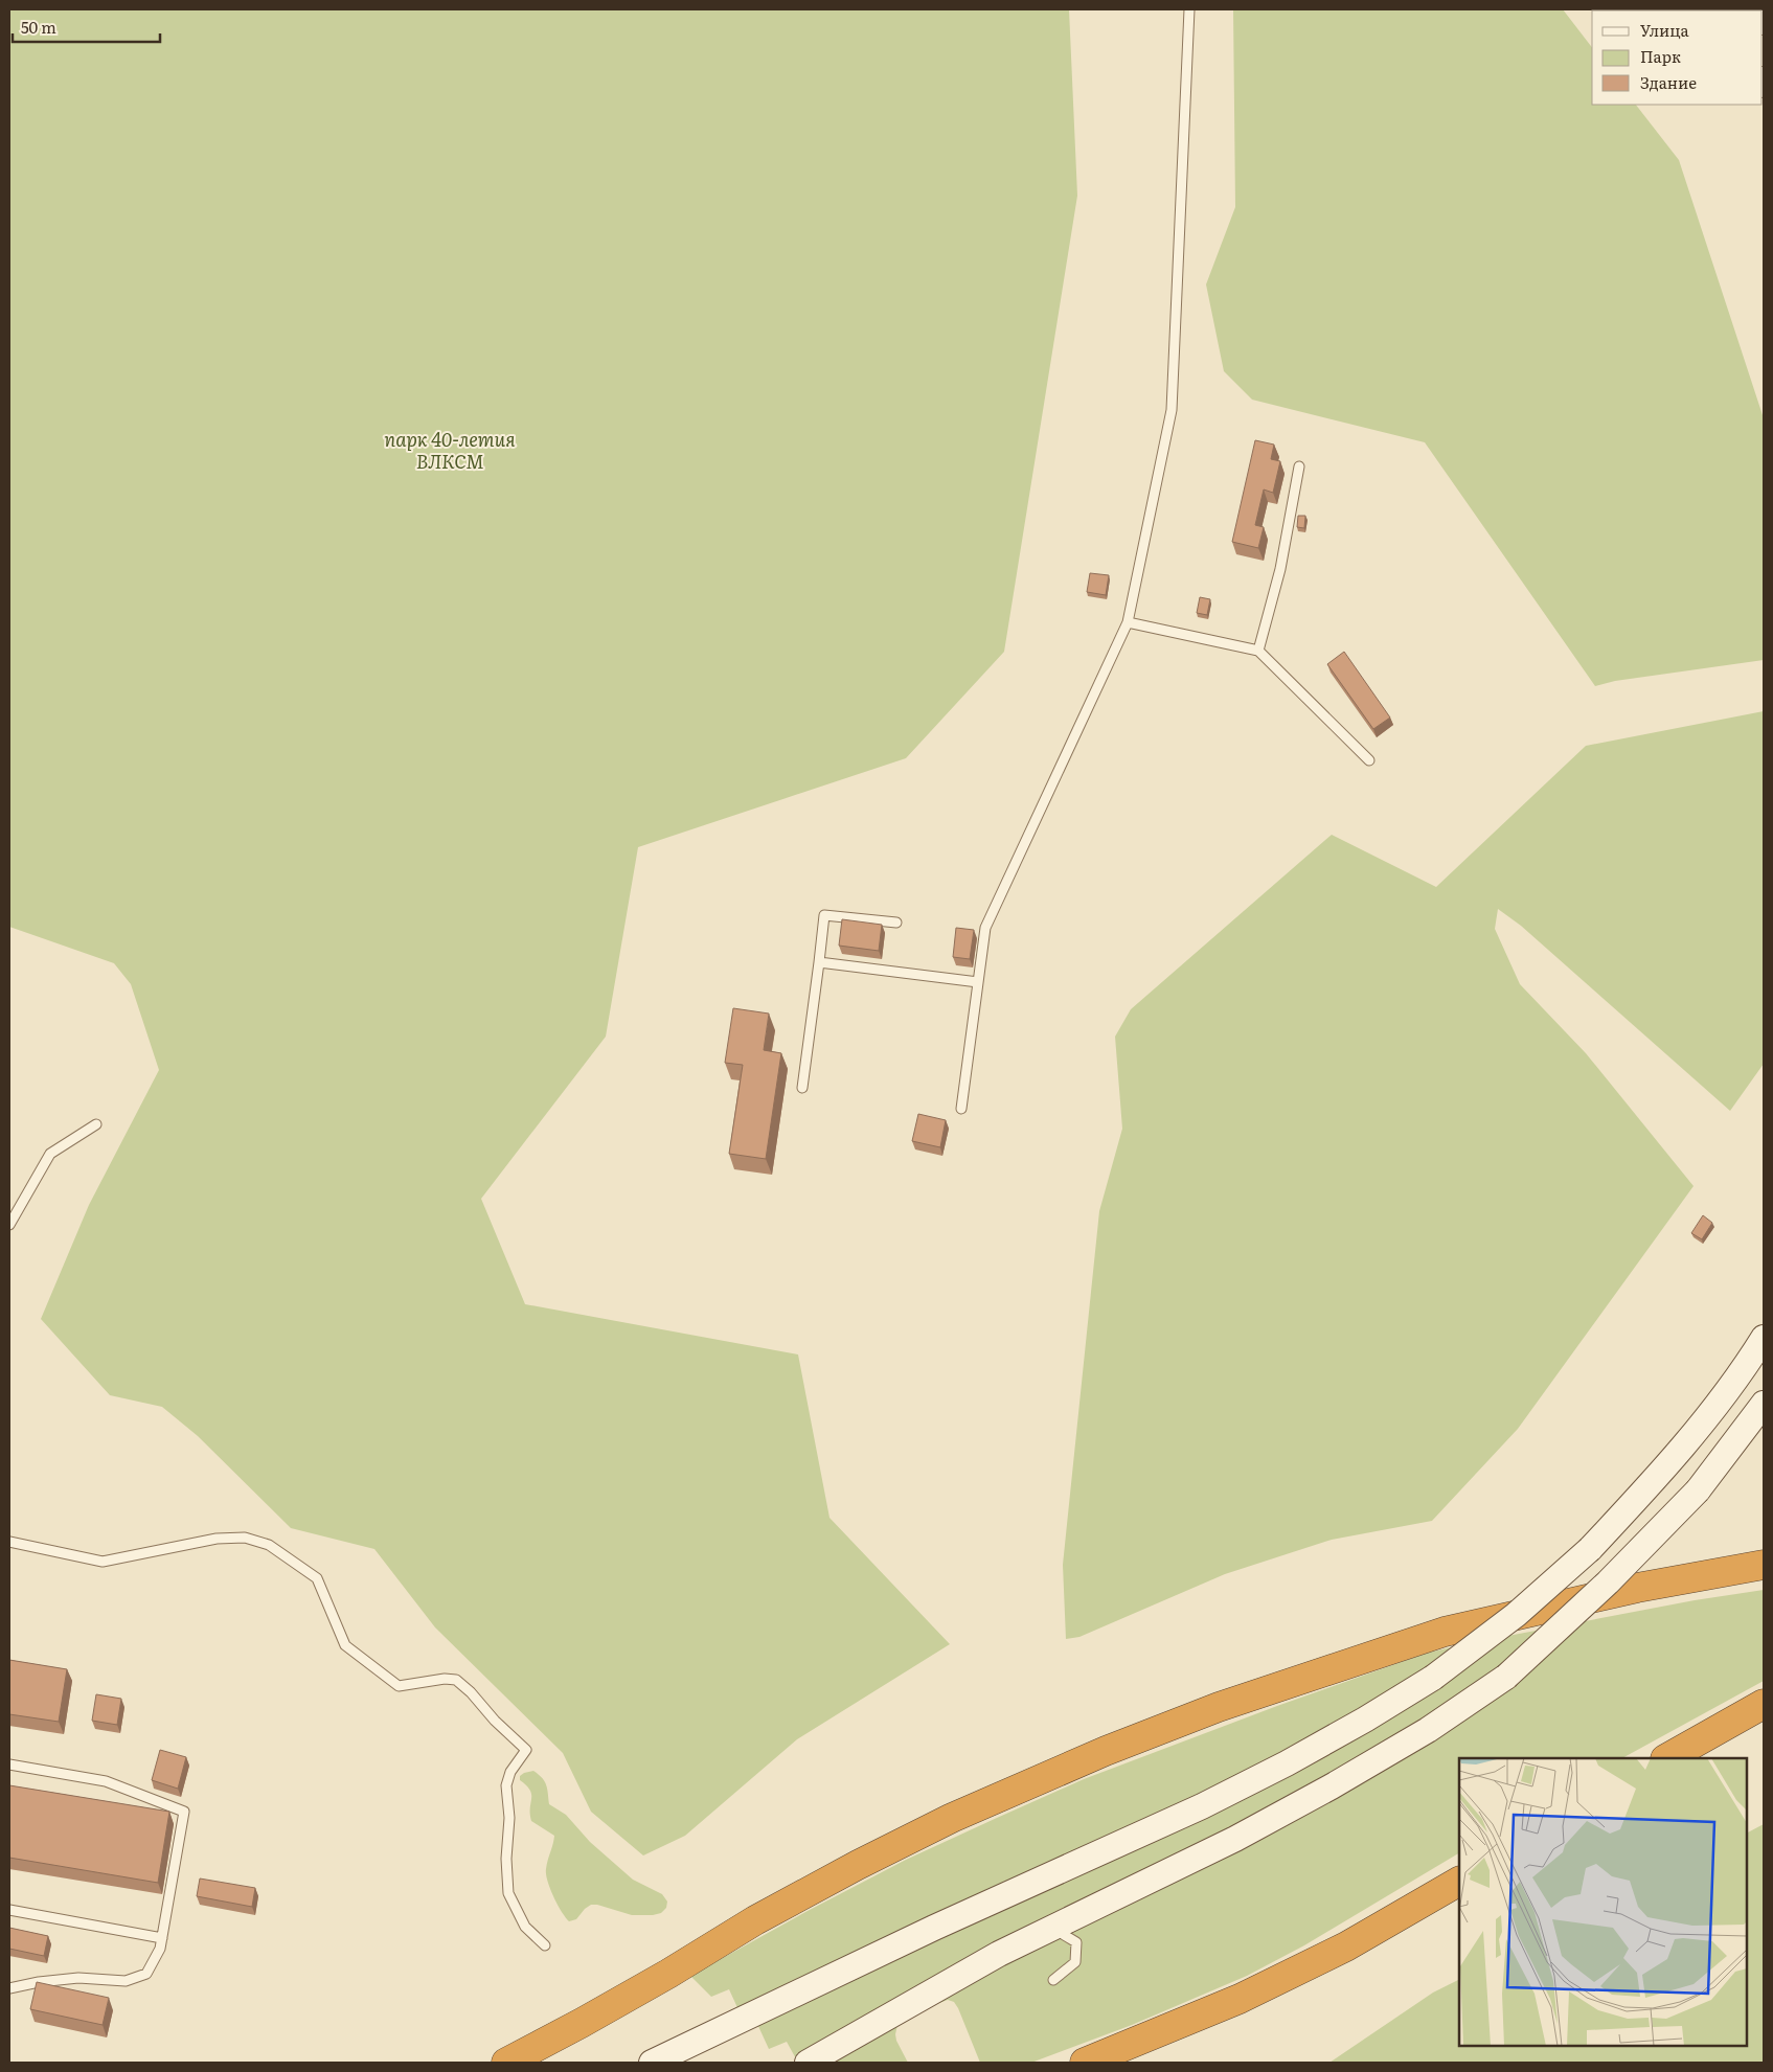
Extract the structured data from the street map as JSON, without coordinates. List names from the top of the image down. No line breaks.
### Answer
{"parks":["парк 40-летия ВЛКСМ"],"legend":["Улица","Парк","Здание"],"scale_bar":"50 m"}
